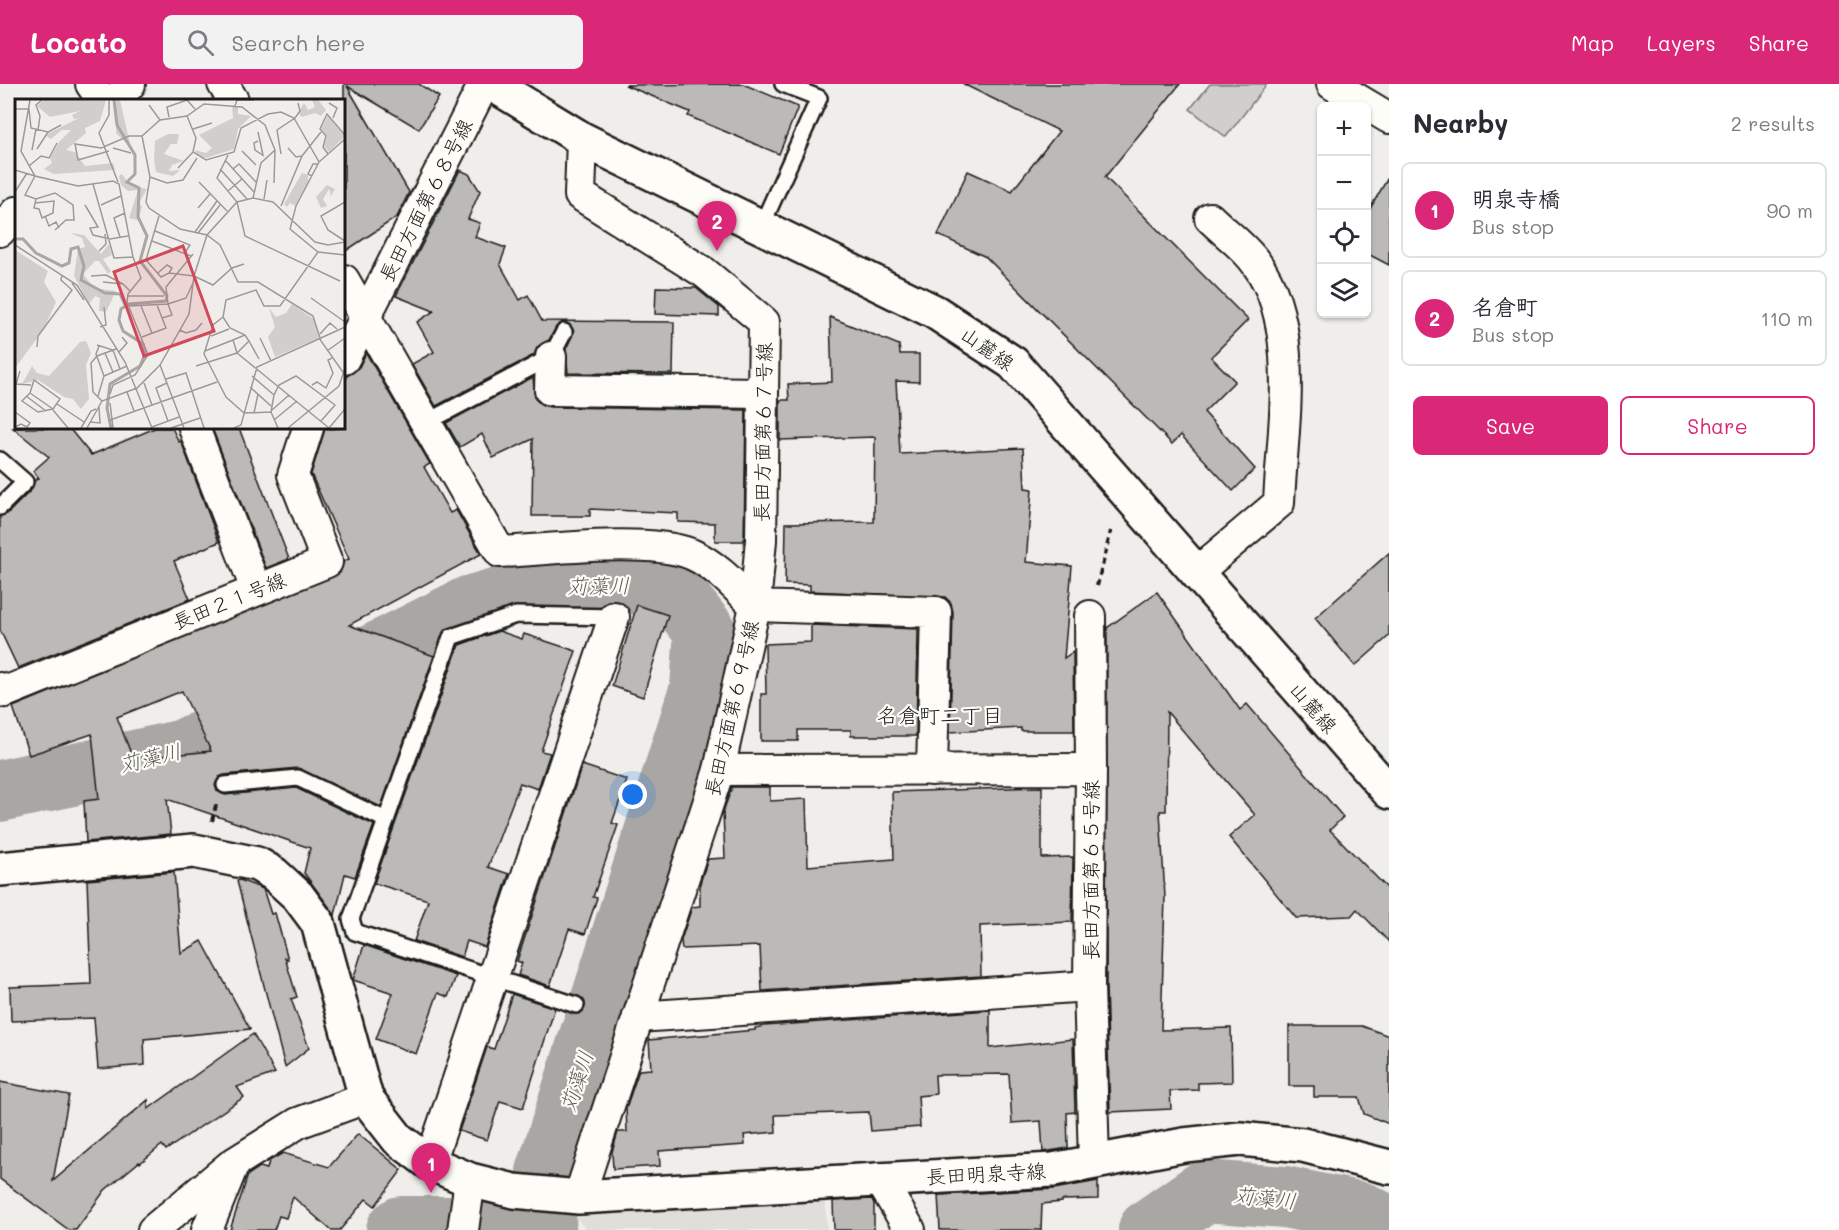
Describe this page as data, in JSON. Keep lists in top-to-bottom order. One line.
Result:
{"streets":{"street":["長田方面第６８号線","山麓線","長田方面第６７号線","長田２１号線","長田方面第６９号線","長田方面第６５号線","長田明泉寺線"]},"crossings":[["長田方面第６８号線","長田方面第６９号線"],["山麓線","長田方面第６７号線"],["長田方面第６７号線","長田方面第６９号線"],["長田方面第６９号線","長田方面第６５号線"],["長田方面第６９号線","長田明泉寺線"],["長田方面第６５号線","長田明泉寺線"]],"districts":["名倉町二丁目"],"water":["苅藻川"],"page":{"header":"Locato","search":"Search here","nav":["Map","Layers","Share"],"heading":["Nearby","2 results"],"map_buttons":["+","−"],"list":[{"mark":"1","name":"明泉寺橋","note":"Bus stop","value":"90 m"},{"mark":"2","name":"名倉町","note":"Bus stop","value":"110 m"}],"pins":["2","1"],"buttons":["Save","Share"]}}
